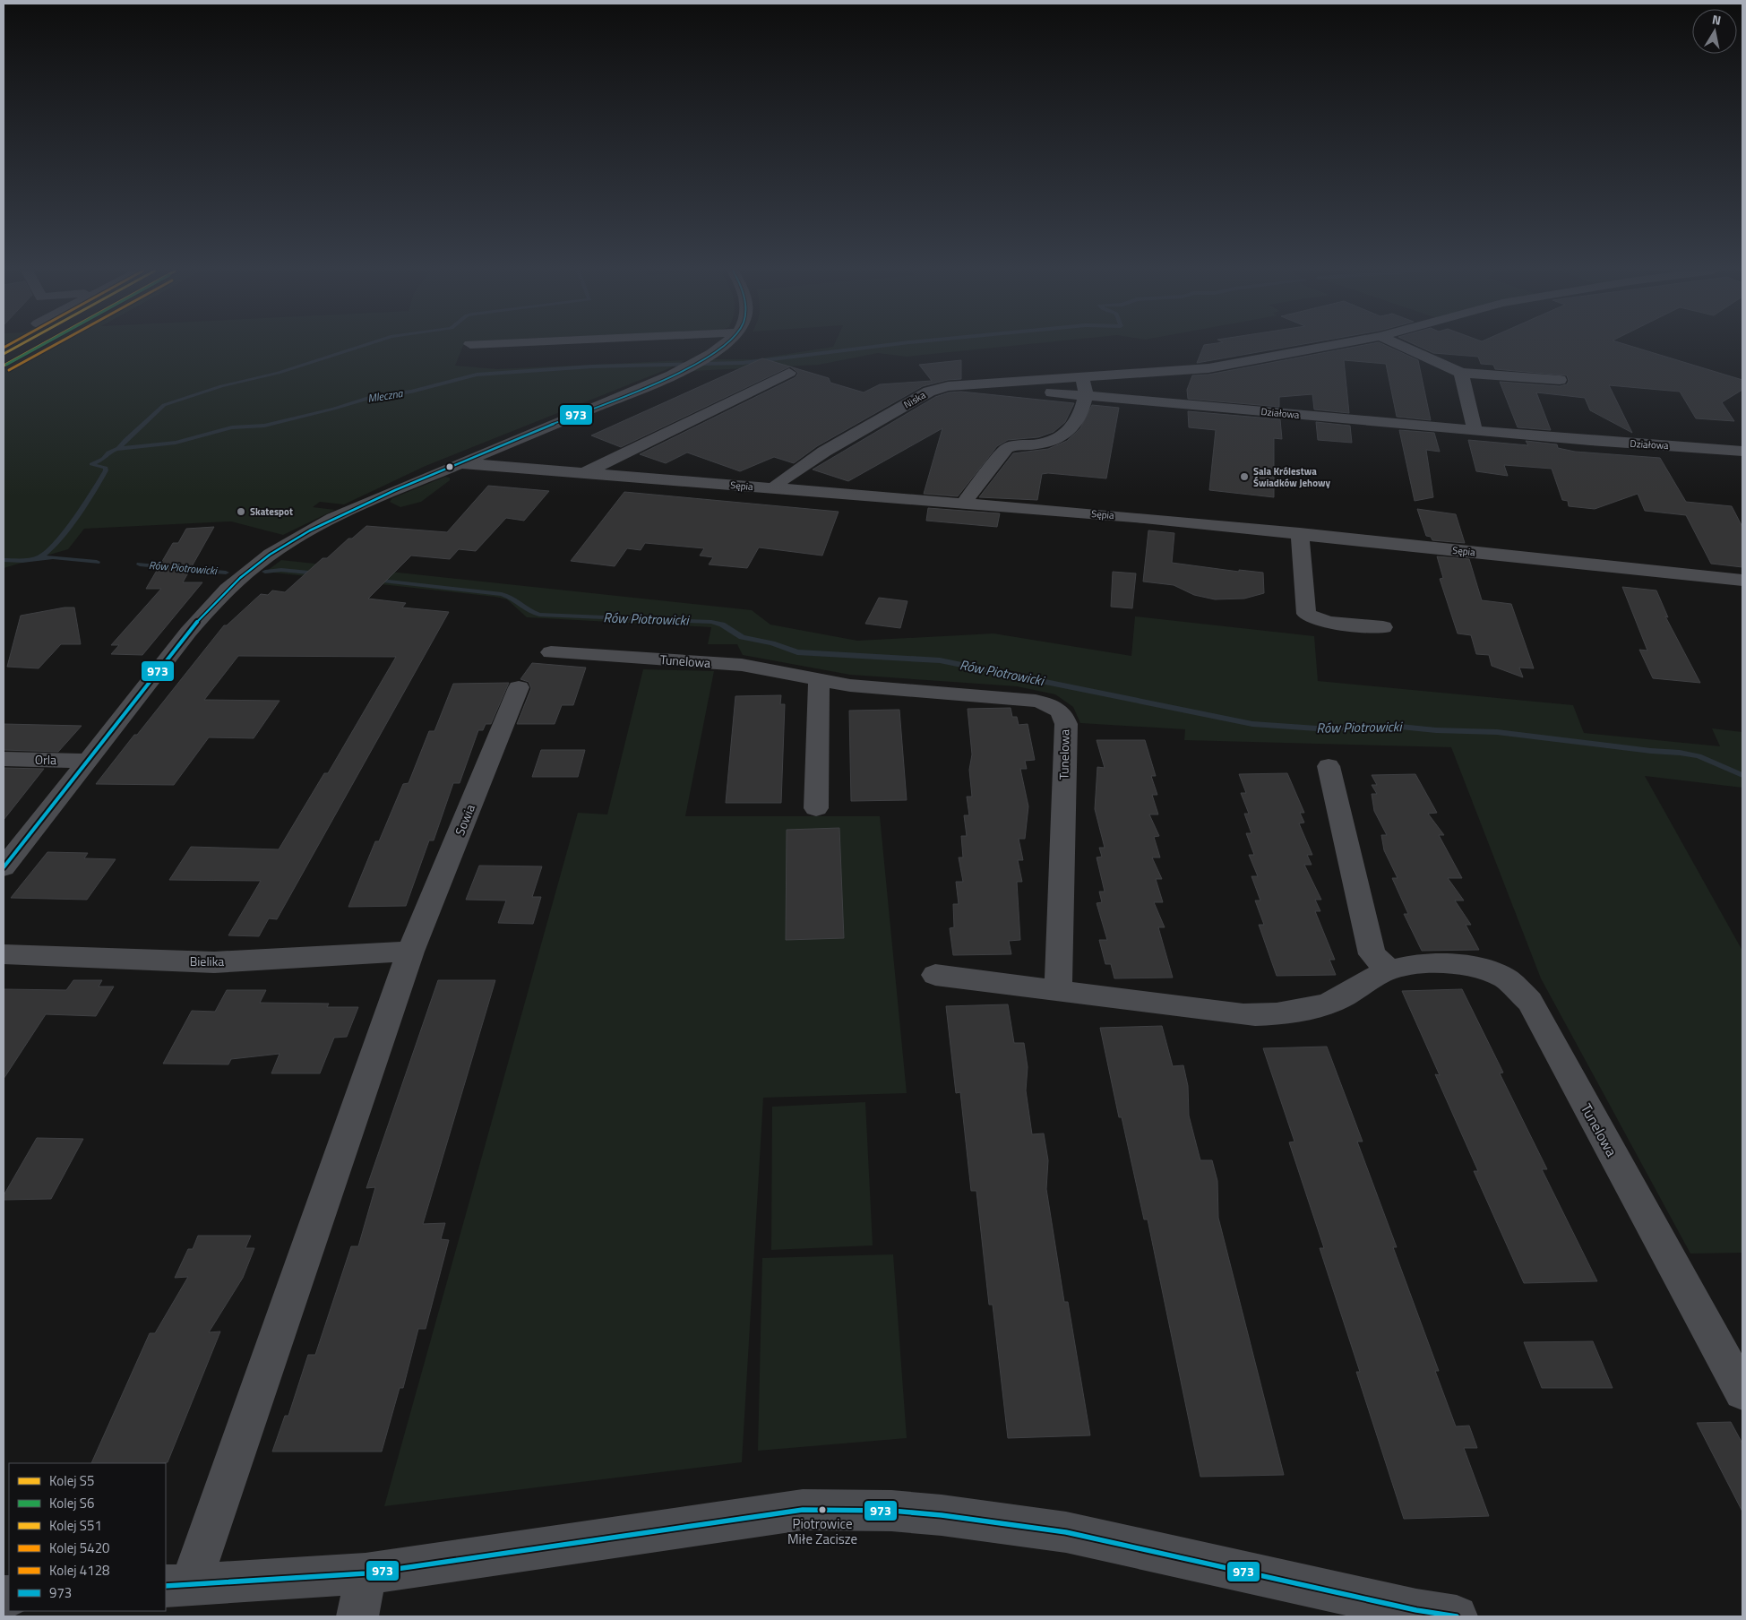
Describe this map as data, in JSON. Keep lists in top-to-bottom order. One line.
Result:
{"streets":{"street":["Niska","Działowa","Sępia","Tunelowa","Orla","Sowia","Bielika"]},"crossings":[["Niska","Działowa"],["Niska","Sępia"],["Sowia","Bielika"]],"water":["Mleczna","Rów Piotrowicki"],"places":["Sala Królestwa Świadków Jehowy","Skatespot","Piotrowice Miłe Zacisze"],"lines":["rail line S5","rail line S6","rail line S51","rail line 5420","rail line 4128","transit line 973"],"legend":["Kolej S5","Kolej S6","Kolej S51","Kolej 5420","Kolej 4128","973"],"north":"top"}
